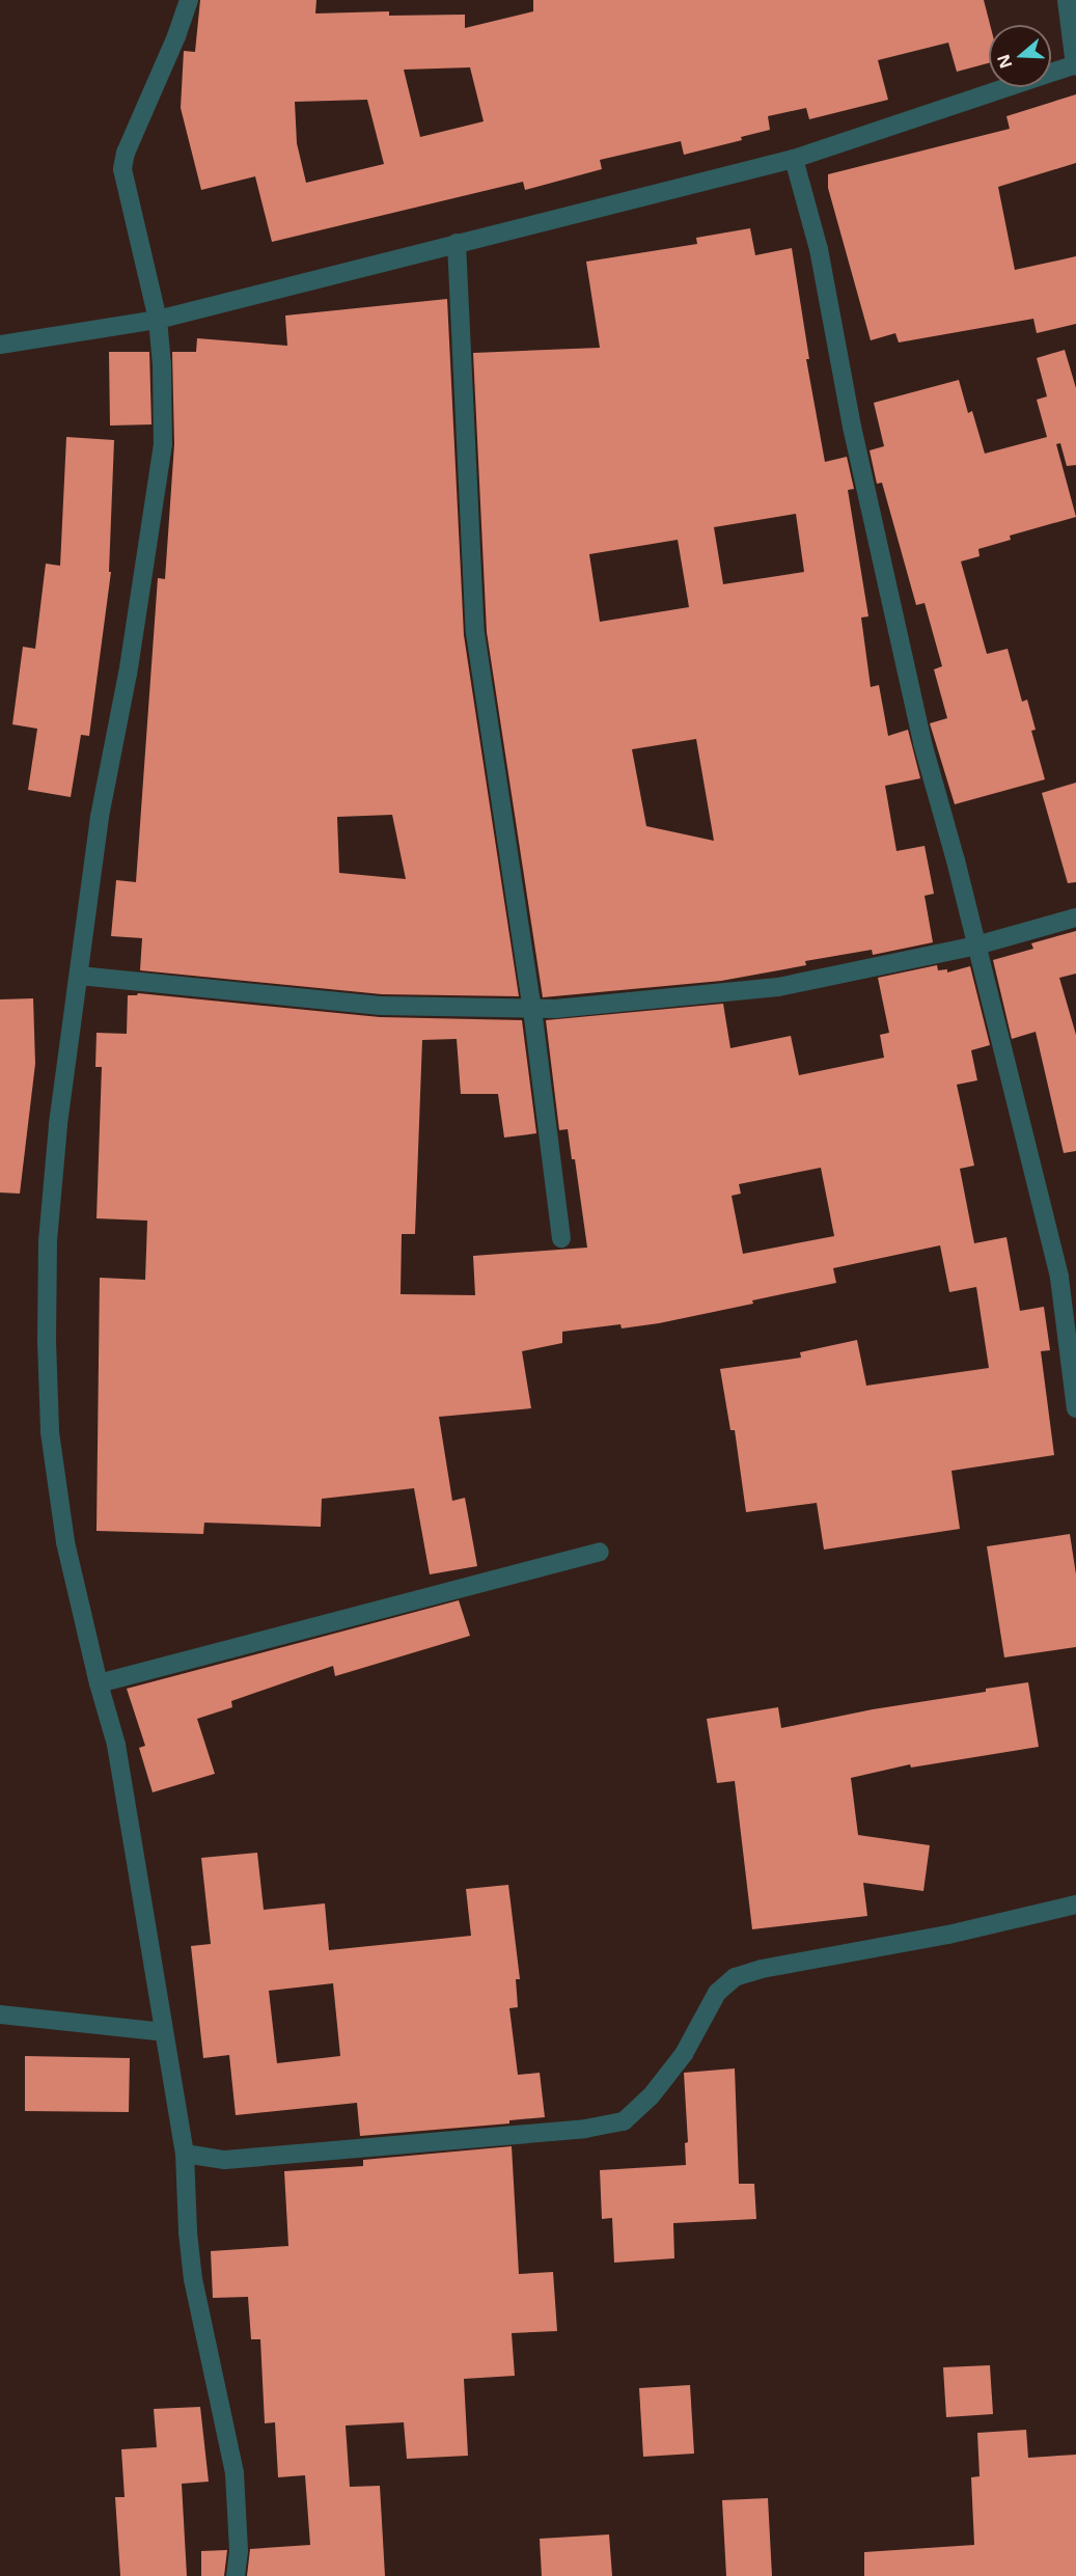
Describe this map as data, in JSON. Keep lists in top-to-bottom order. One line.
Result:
{"north":"left"}
